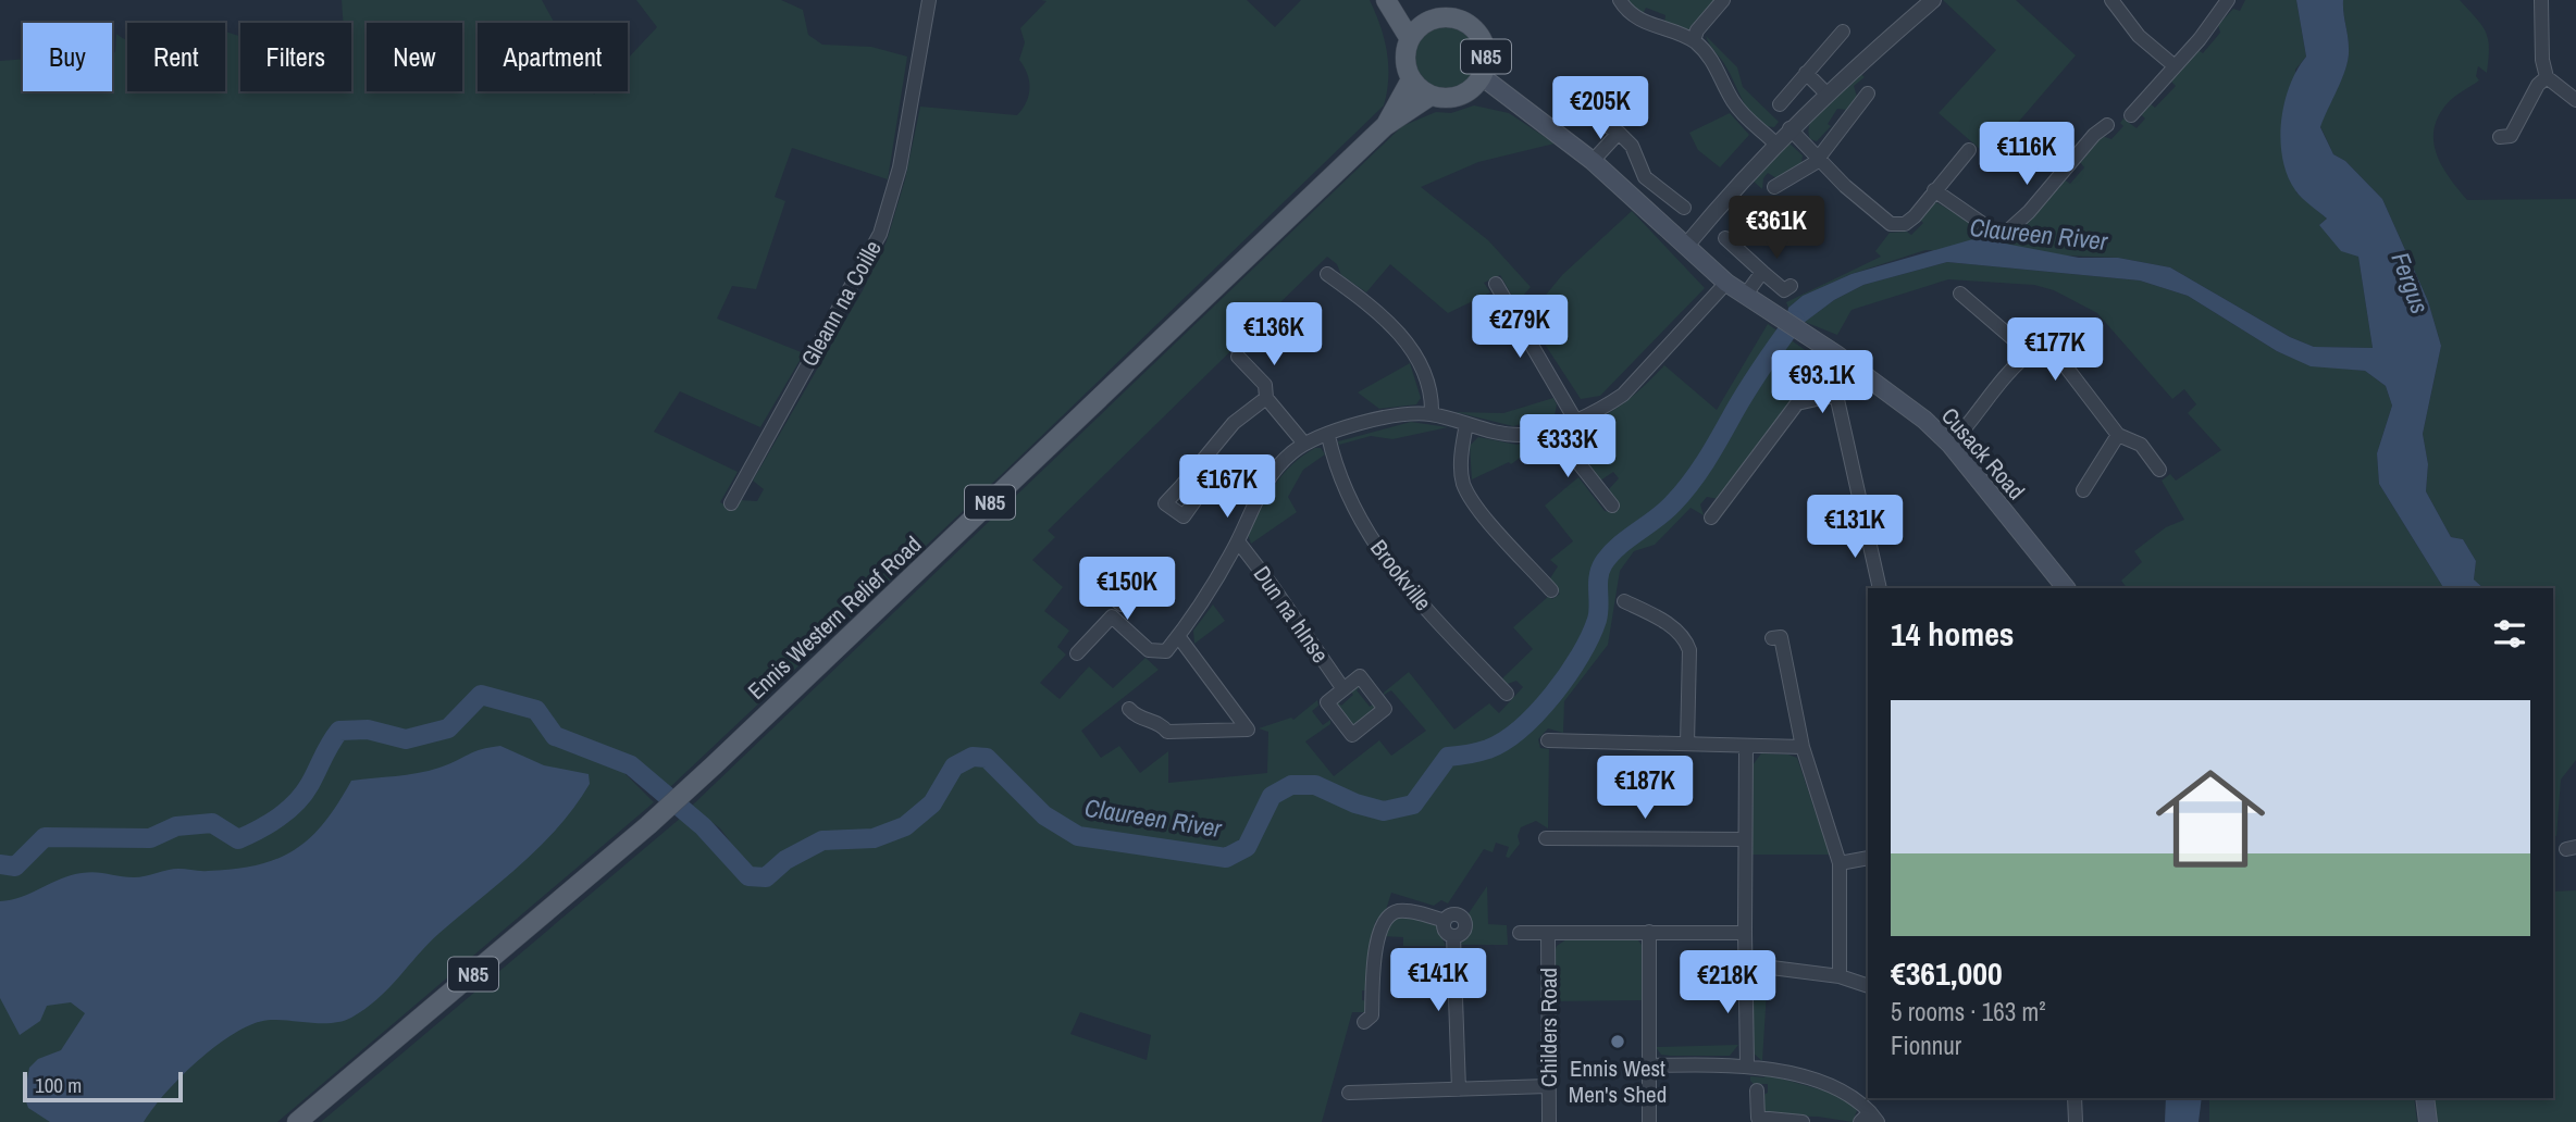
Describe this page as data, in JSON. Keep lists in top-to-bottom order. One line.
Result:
{"streets":{"main road":["N85","Cusack Road","Ennis Western Relief Road"],"street":["Gleann na Coille","Brookville","Dun na hInse","Childers Road"]},"crossings":[["N85","Cusack Road"],["N85","Ennis Western Relief Road"],["Cusack Road","Ennis Western Relief Road"],["Brookville","Dun na hInse"]],"water":["Claureen River","Fergus"],"places":["Ennis West Men's Shed"],"scale_bar":"100 m","page":{"chip":["Buy","Rent","Filters","New","Apartment"],"price":["€205K","€116K","€361K","€279K","€136K","€177K","€93.1K","€333K","€167K","€131K","€150K","€187K","€141K","€218K"],"heading":"14 homes","list":[{"name":"€361,000","note":"5 rooms · 163 m² · Fionnur"}],"scale":"100 m"}}
